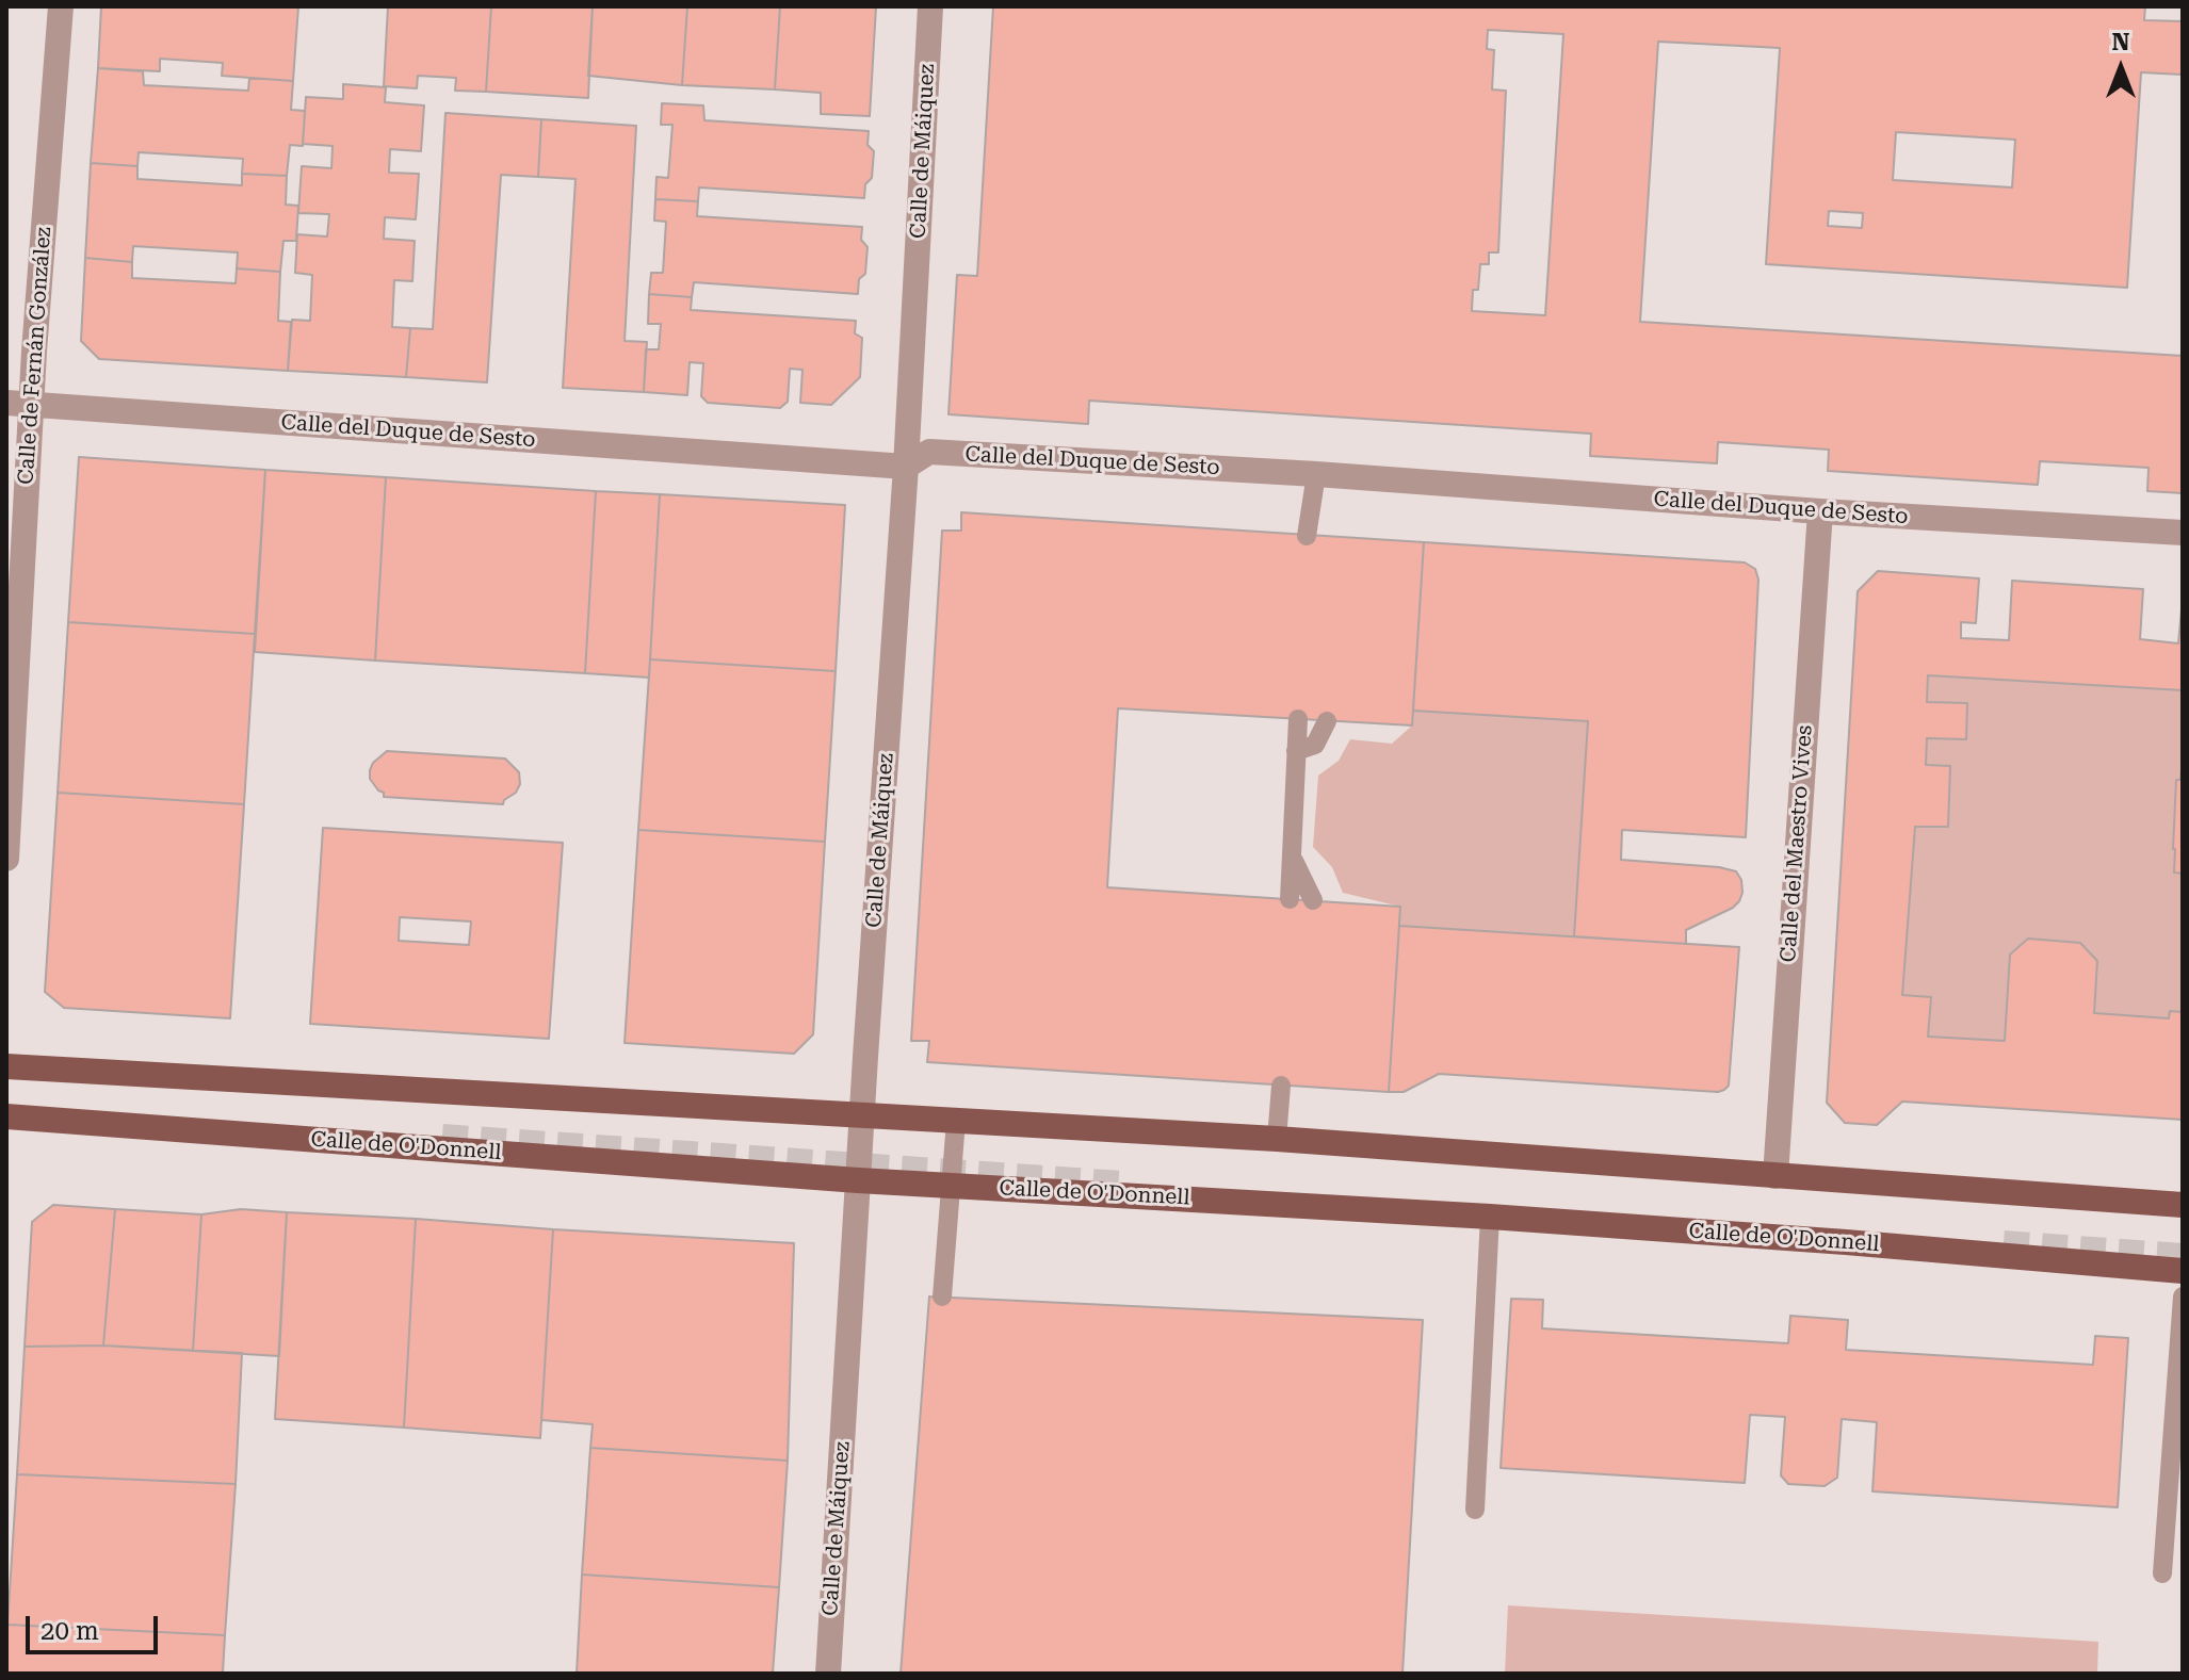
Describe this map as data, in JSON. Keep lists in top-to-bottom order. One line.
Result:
{"streets":{"main road":["Calle de O'Donnell"],"street":["Calle de Máiquez","Calle de Fernán González","Calle del Duque de Sesto","Calle del Maestro Vives"]},"crossings":[["Calle de Máiquez","Calle del Duque de Sesto"],["Calle de Máiquez","Calle de O'Donnell"],["Calle de Fernán González","Calle del Duque de Sesto"],["Calle del Duque de Sesto","Calle del Maestro Vives"]],"scale_bar":"20 m","north":"top"}
